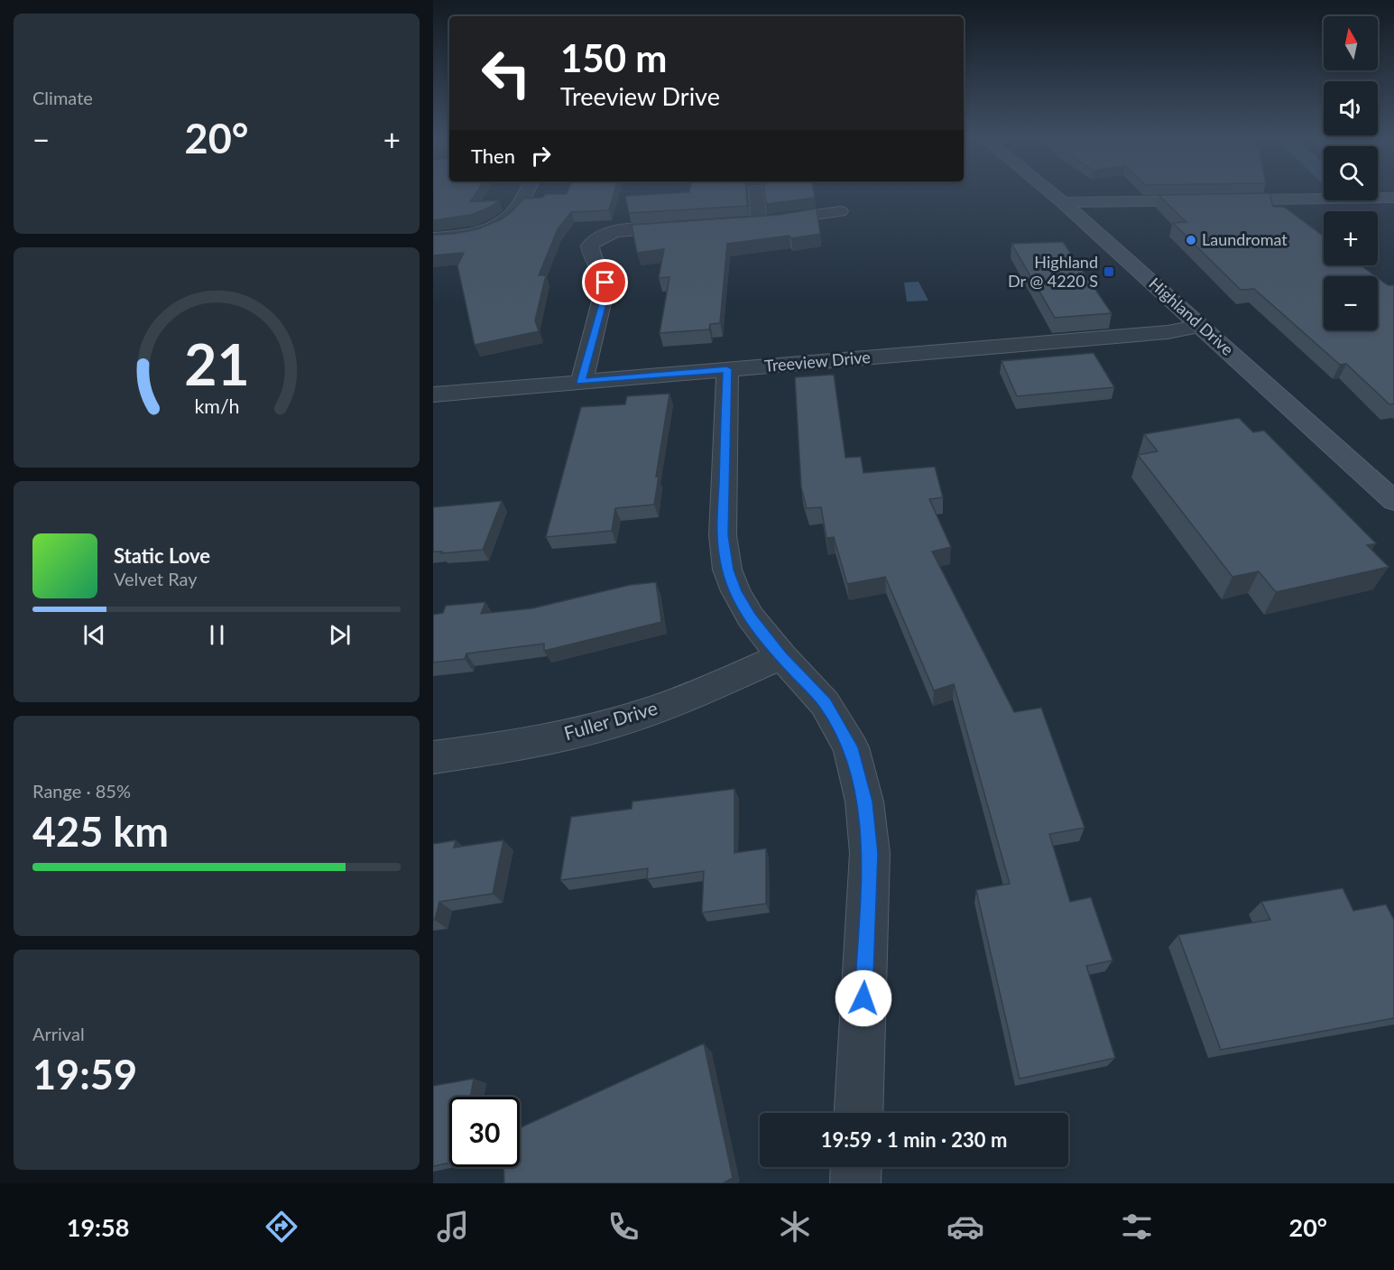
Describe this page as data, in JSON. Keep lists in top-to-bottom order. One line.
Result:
{"streets":{"main road":["Highland Drive"],"street":["Treeview Drive","Fuller Drive"]},"crossings":[["Highland Drive","Treeview Drive"]],"places":{"other":["Laundromat"],"transit":["Highland Dr @ 4220 S"]},"north":"top","page":{"tile":["Climate",["Range · 85%","425 km"],["Arrival","19:59"]],"map_buttons":["+","−"],"turn":["150 m","Treeview Drive"],"heat":["−","20°","+"],"then":"Then","song":["Static Love","Velvet Ray"],"limit":"30","trip":"19:59 · 1 min · 230 m","tabs":["19:58","20°"],"gauge":["21","km/h"]}}
